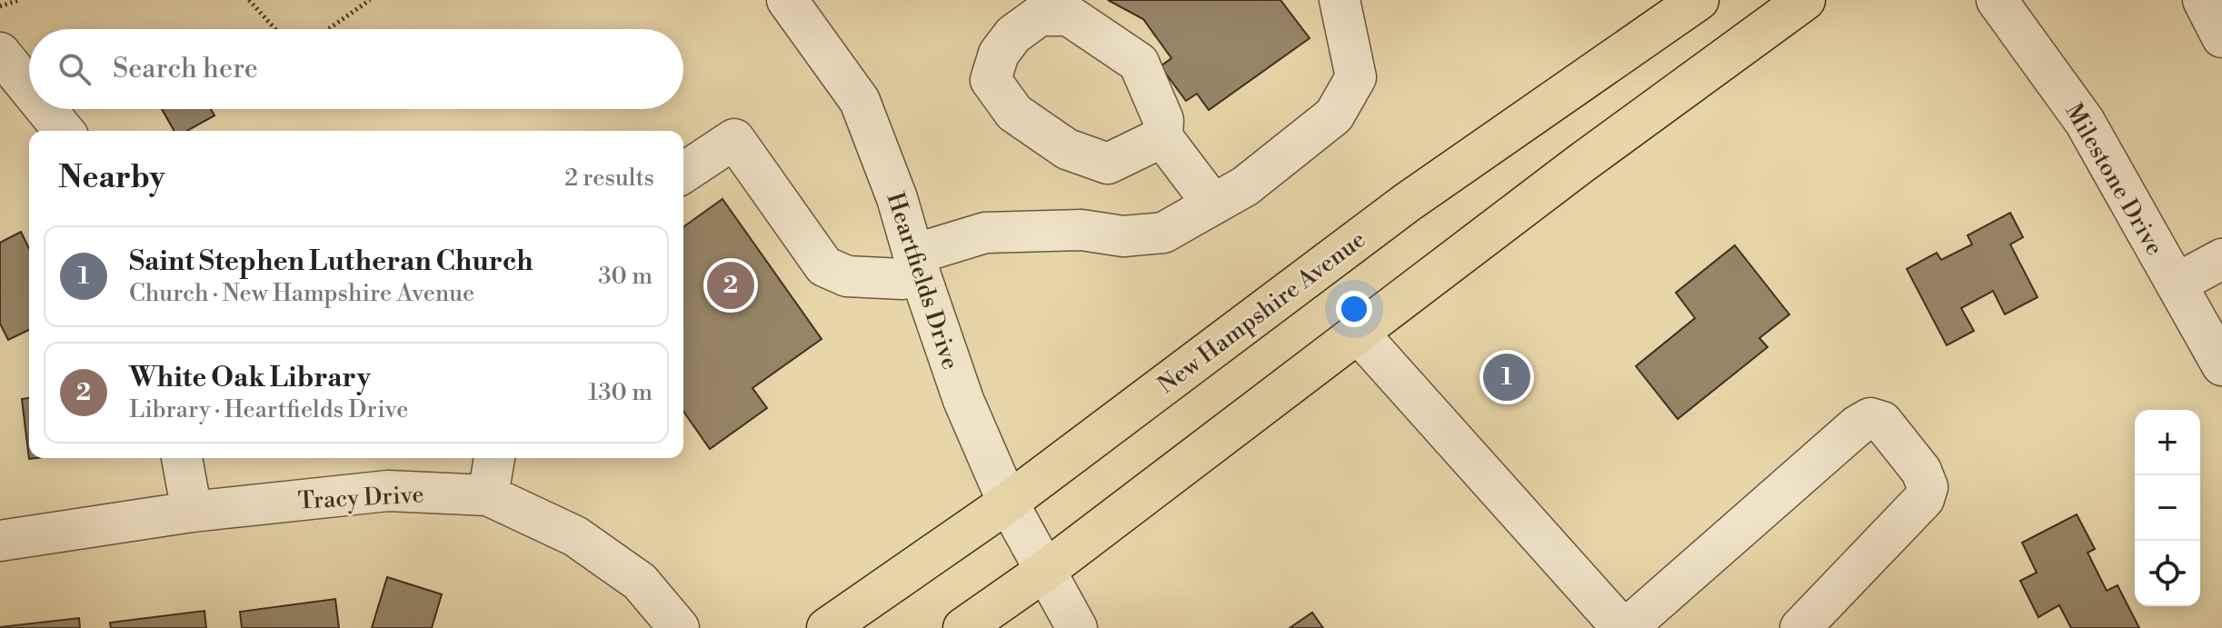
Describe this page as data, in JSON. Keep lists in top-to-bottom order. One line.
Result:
{"streets":{"main road":["New Hampshire Avenue"],"street":["Milestone Drive","Heartfields Drive","Tracy Drive"]},"crossings":[["Heartfields Drive","New Hampshire Avenue"]],"page":{"search":"Search here","heading":["Nearby","2 results"],"list":[{"mark":"1","name":"Saint Stephen Lutheran Church","note":"Church · New Hampshire Avenue","value":"30 m"},{"mark":"2","name":"White Oak Library","note":"Library · Heartfields Drive","value":"130 m"}],"pins":["2","1"],"map_buttons":["+","−"]}}
